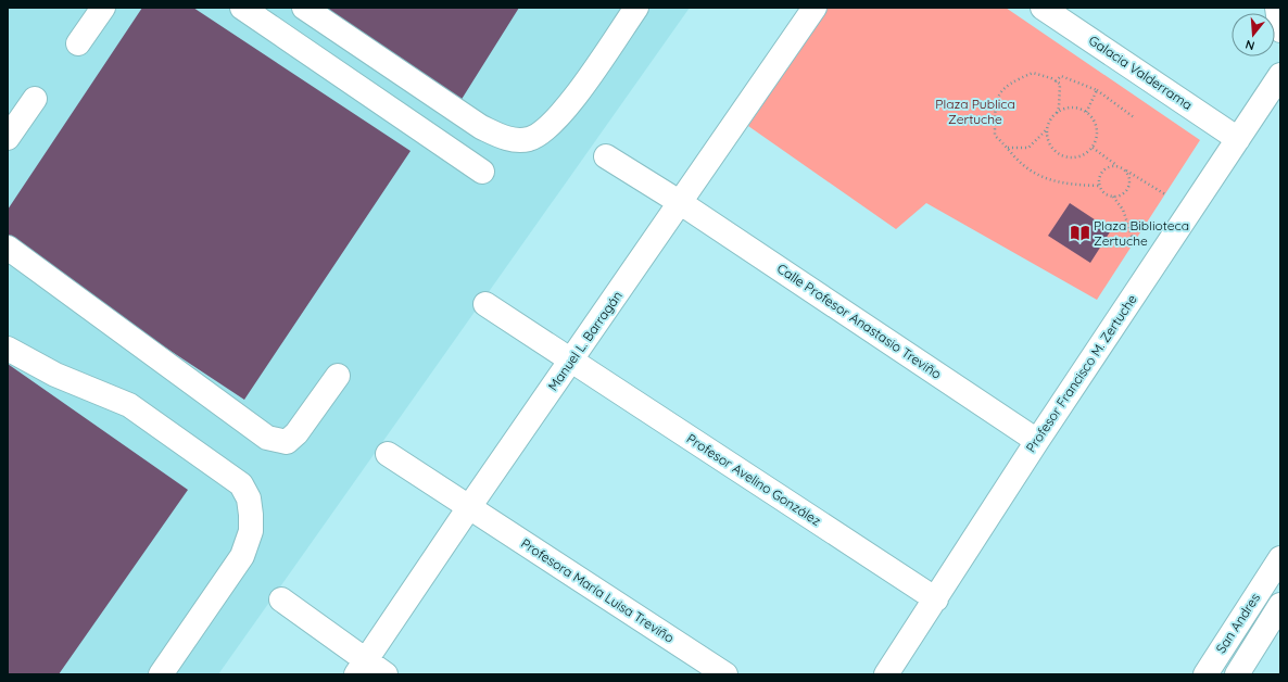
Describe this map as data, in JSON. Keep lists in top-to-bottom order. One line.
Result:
{"streets":{"street":["Galacia Valderrama","Calle Profesor Anastasio Treviño","Manuel L. Barragán","Profesor Francisco M. Zertuche","Profesor Avelino González","Profesora María Luisa Treviño","San Andres"]},"crossings":[["Galacia Valderrama","Profesor Francisco M. Zertuche"],["Calle Profesor Anastasio Treviño","Manuel L. Barragán"],["Calle Profesor Anastasio Treviño","Profesor Francisco M. Zertuche"],["Manuel L. Barragán","Profesor Avelino González"],["Manuel L. Barragán","Profesora María Luisa Treviño"],["Profesor Francisco M. Zertuche","Profesor Avelino González"]],"parks":["Plaza Publica Zertuche"],"places":{"library":["Plaza Biblioteca Zertuche"]},"north":"bottom"}
